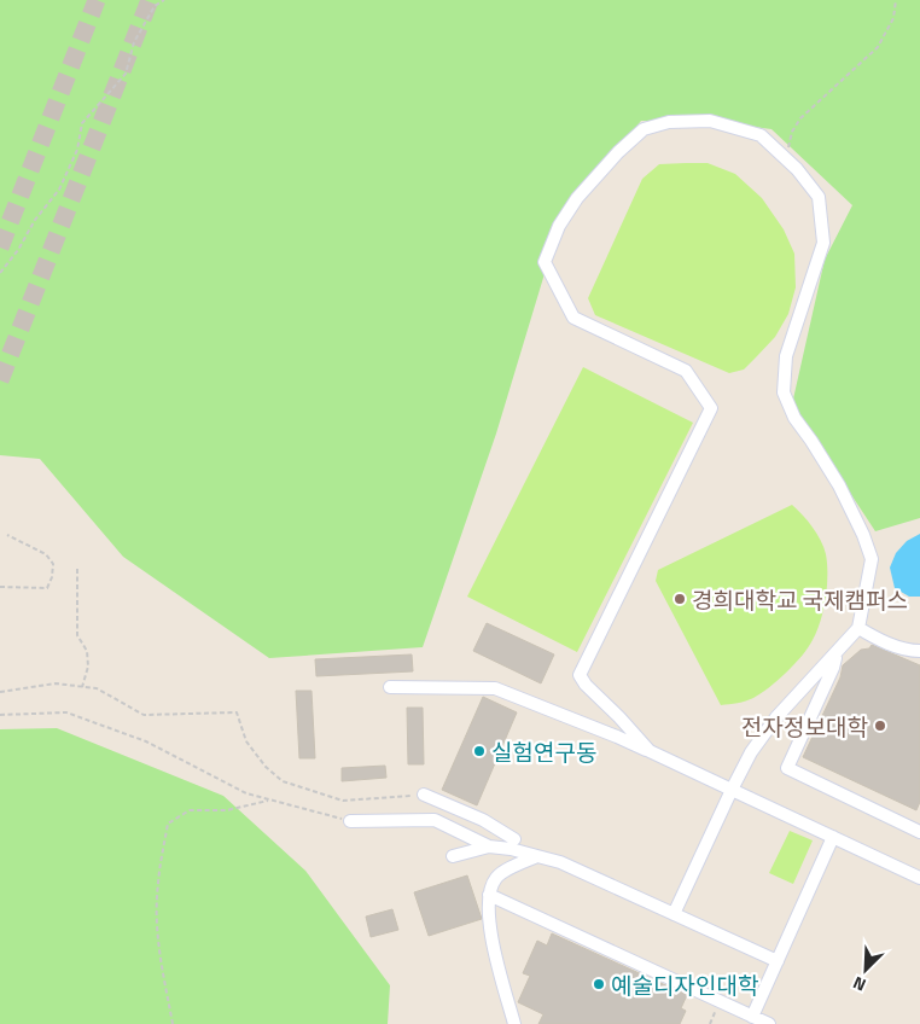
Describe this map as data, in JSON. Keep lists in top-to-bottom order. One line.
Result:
{"places":["경희대학교 국제캠퍼스","전자정보대학","실험연구동","예술디자인대학"],"north":"bottom left"}
